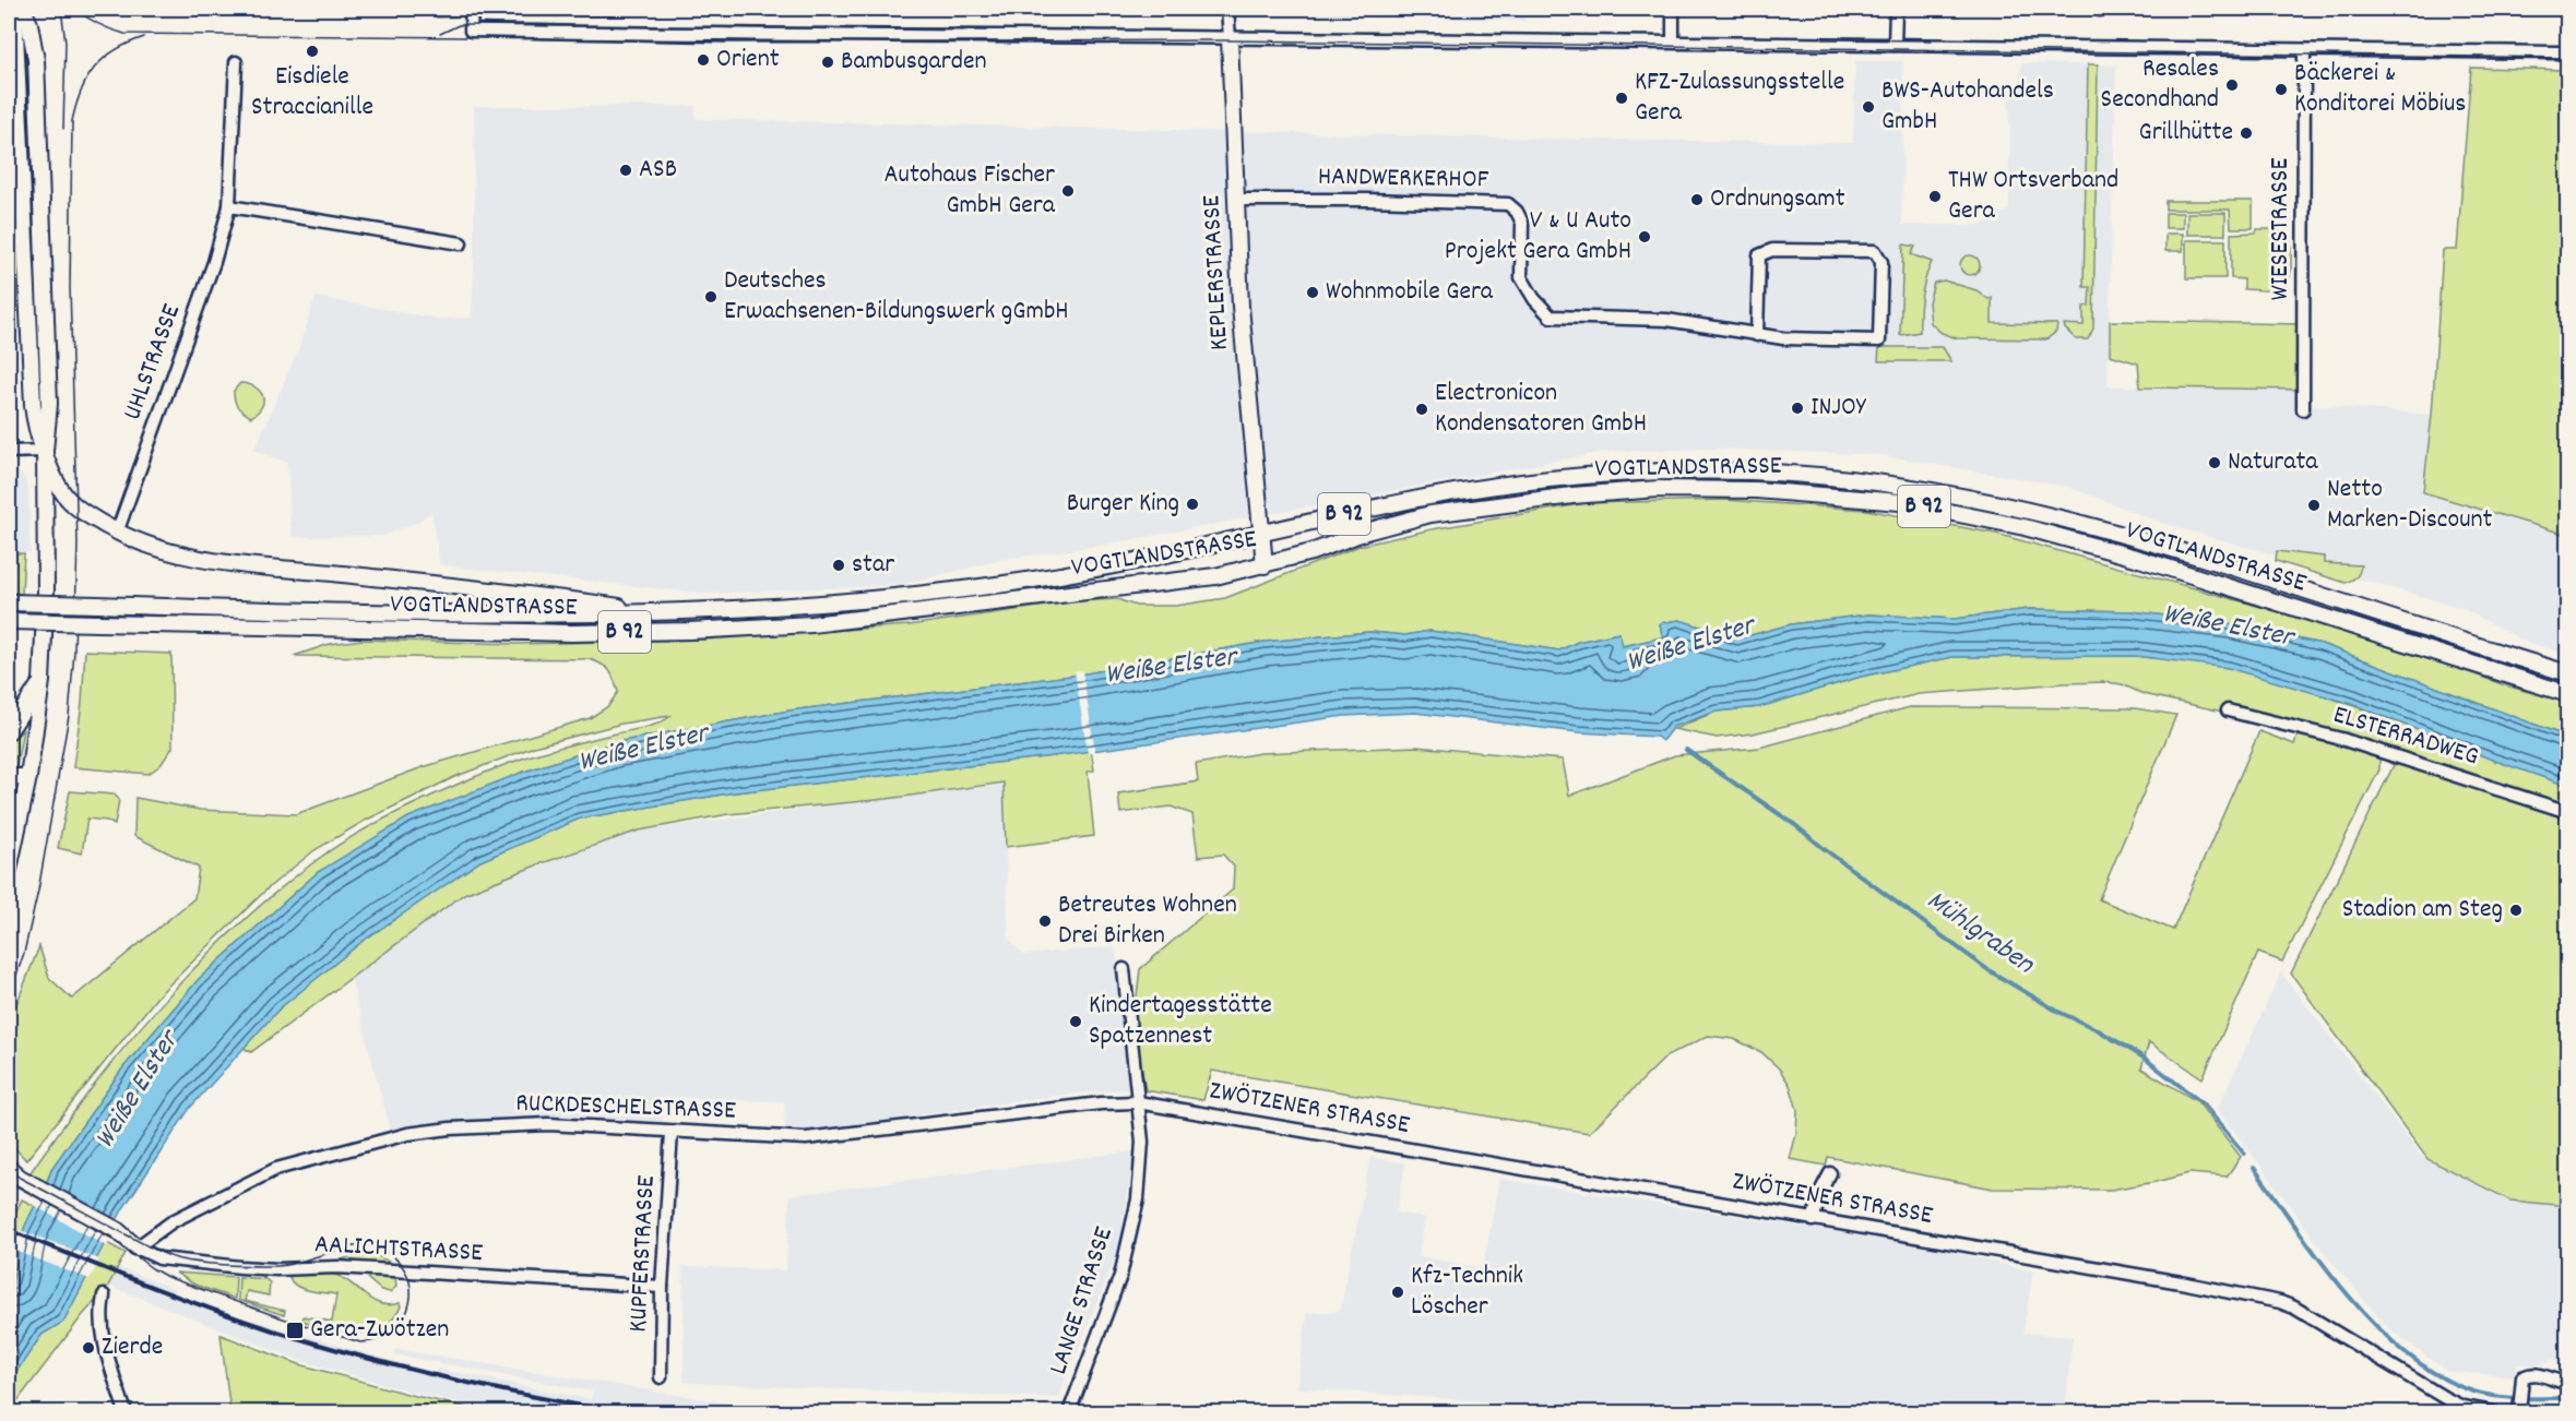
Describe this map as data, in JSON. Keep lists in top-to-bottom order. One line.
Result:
{"streets":{"main road":["KEPLERSTRASSE","VOGTLANDSTRASSE","B 92"],"street":["HANDWERKERHOF","WIESESTRASSE","UHLSTRASSE","ELSTERRADWEG","RUCKDESCHELSTRASSE","ZWÖTZENER STRASSE","AALICHTSTRASSE","KUPFERSTRASSE","LANGE STRASSE"]},"crossings":[["HANDWERKERHOF","KEPLERSTRASSE"],["KEPLERSTRASSE","VOGTLANDSTRASSE"],["RUCKDESCHELSTRASSE","ZWÖTZENER STRASSE"],["RUCKDESCHELSTRASSE","AALICHTSTRASSE"],["RUCKDESCHELSTRASSE","KUPFERSTRASSE"],["RUCKDESCHELSTRASSE","LANGE STRASSE"],["ZWÖTZENER STRASSE","LANGE STRASSE"],["AALICHTSTRASSE","KUPFERSTRASSE"]],"water":["Weiße Elster","Mühlgraben"],"places":{"other":["Eisdiele Straccianille","Orient","Bambusgarden","Resales Secondhand","Bäckerei & Konditorei Möbius","KFZ-Zulassungsstelle Gera","BWS-Autohandels GmbH","Grillhütte","ASB","Autohaus Fischer GmbH Gera","THW Ortsverband Gera","Ordnungsamt","V & U Auto Projekt Gera GmbH","Wohnmobile Gera","Deutsches Erwachsenen-Bildungswerk gGmbH","INJOY","Electronicon Kondensatoren GmbH","Naturata","Burger King","Netto Marken-Discount","star","Stadion am Steg","Betreutes Wohnen Drei Birken","Kindertagesstätte Spatzennest","Kfz-Technik Löscher","Zierde"],"transit":["Gera-Zwötzen"]}}
